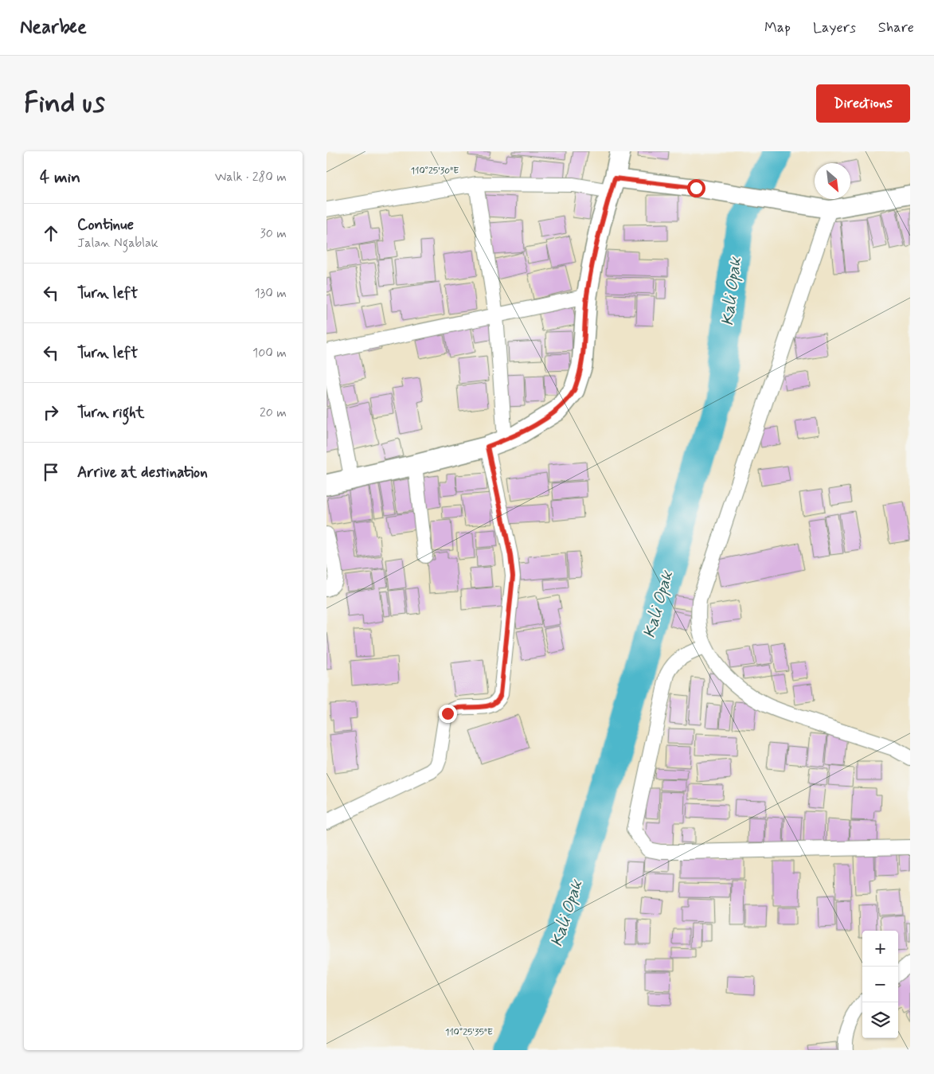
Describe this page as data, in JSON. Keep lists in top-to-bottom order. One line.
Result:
{"water":["Kali Opak"],"north":"bottom right","page":{"header":"Nearbee","nav":["Map","Layers","Share"],"buttons":"Directions","title":"Find us","heading":["4 min","Walk · 280 m"],"list":[["Continue","Jalan Ngablak","30 m"],["Turn left","130 m"],["Turn left","100 m"],["Turn right","20 m"],"Arrive at destination"],"map_buttons":["+","−"]},"coordinates":["110°25'30\"E","110°25'35\"E"]}
